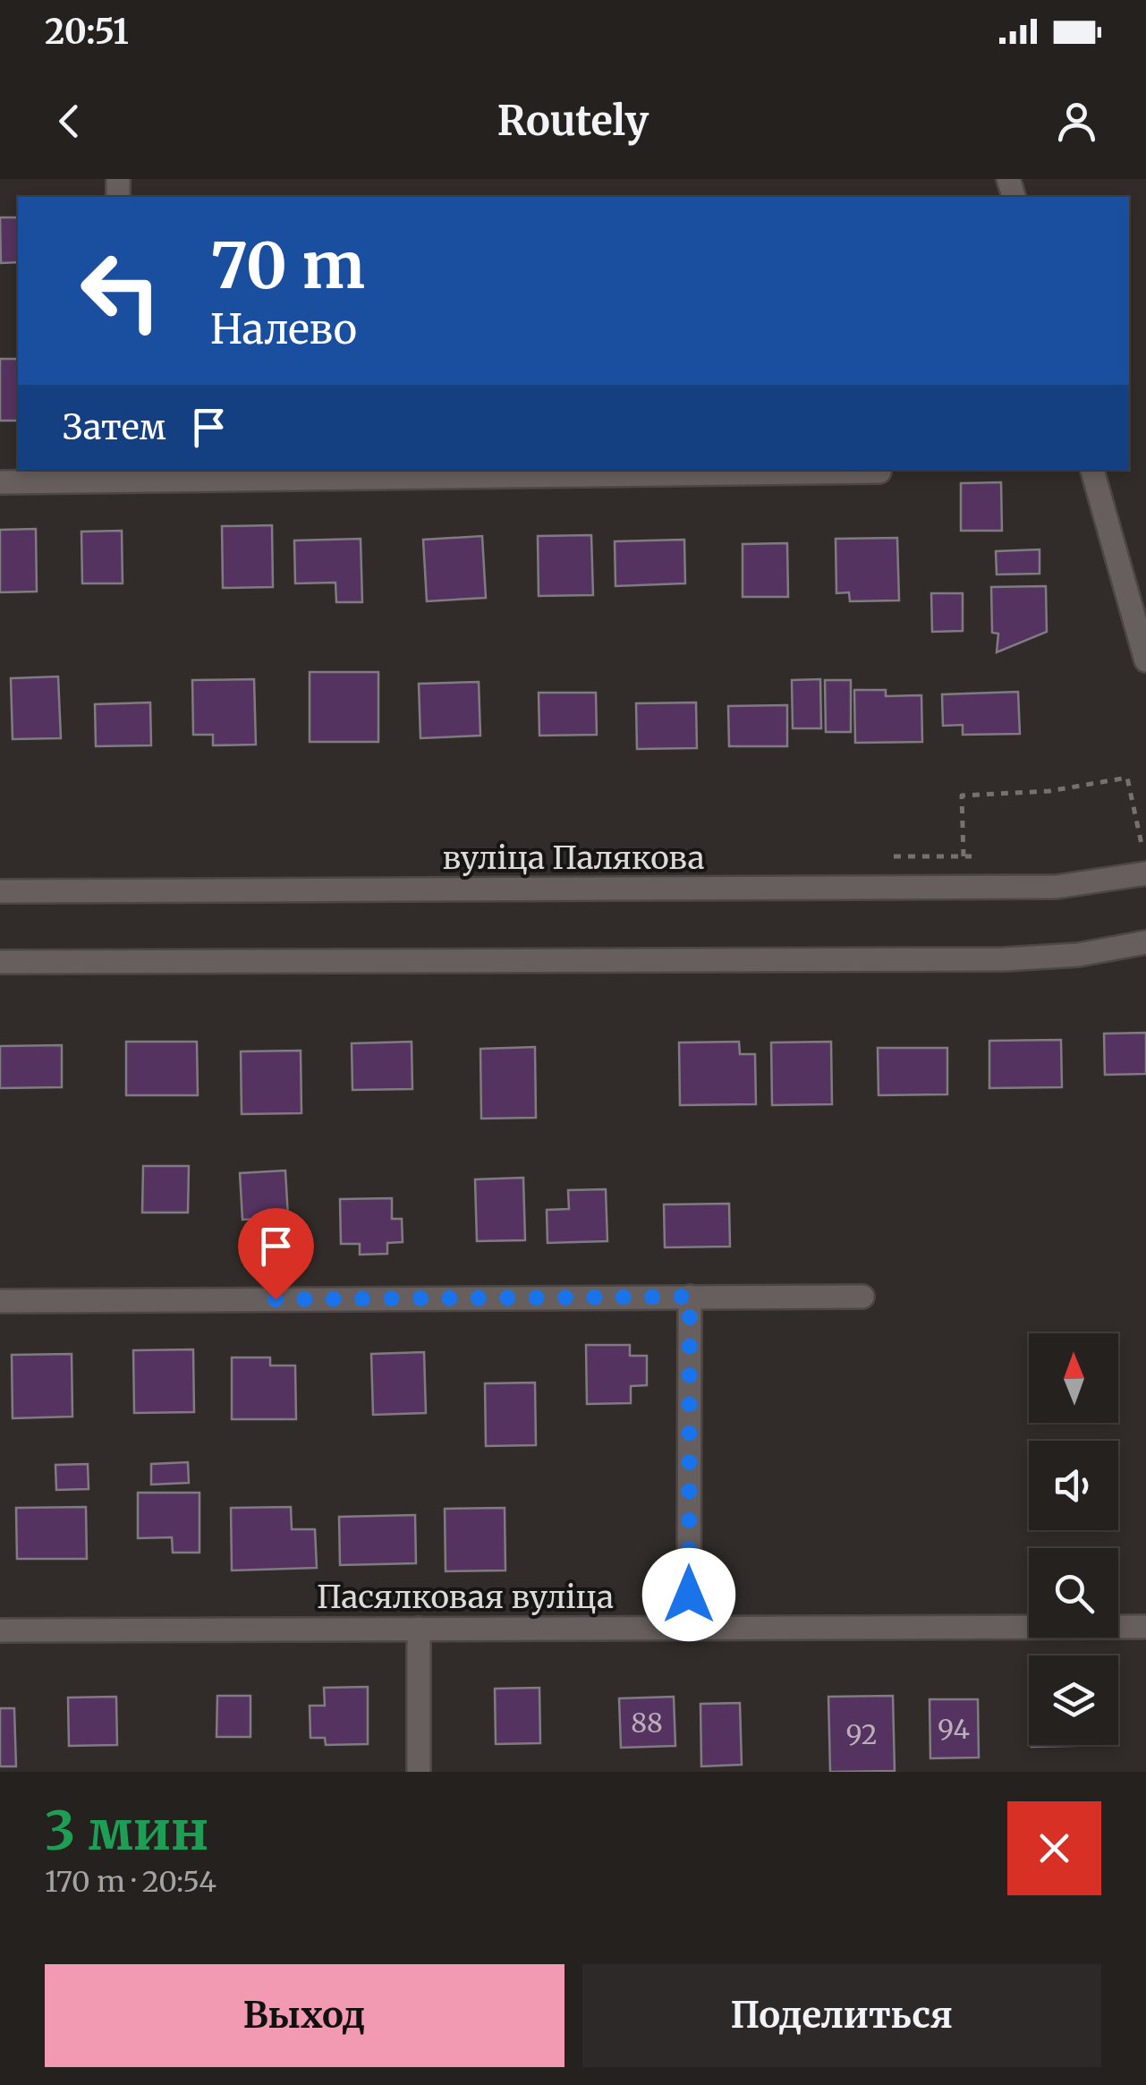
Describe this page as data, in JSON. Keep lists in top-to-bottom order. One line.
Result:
{"streets":{"street":["вуліца Палякова","Пасялковая вуліца"]},"house_numbers":["88","94","92"],"north":"top","page":{"status":"20:51","header":"Routely","turn":["70 m","Налево"],"then":"Затем","heading":["3 мин","170 m · 20:54"],"buttons":["Выход","Поделиться"]}}
